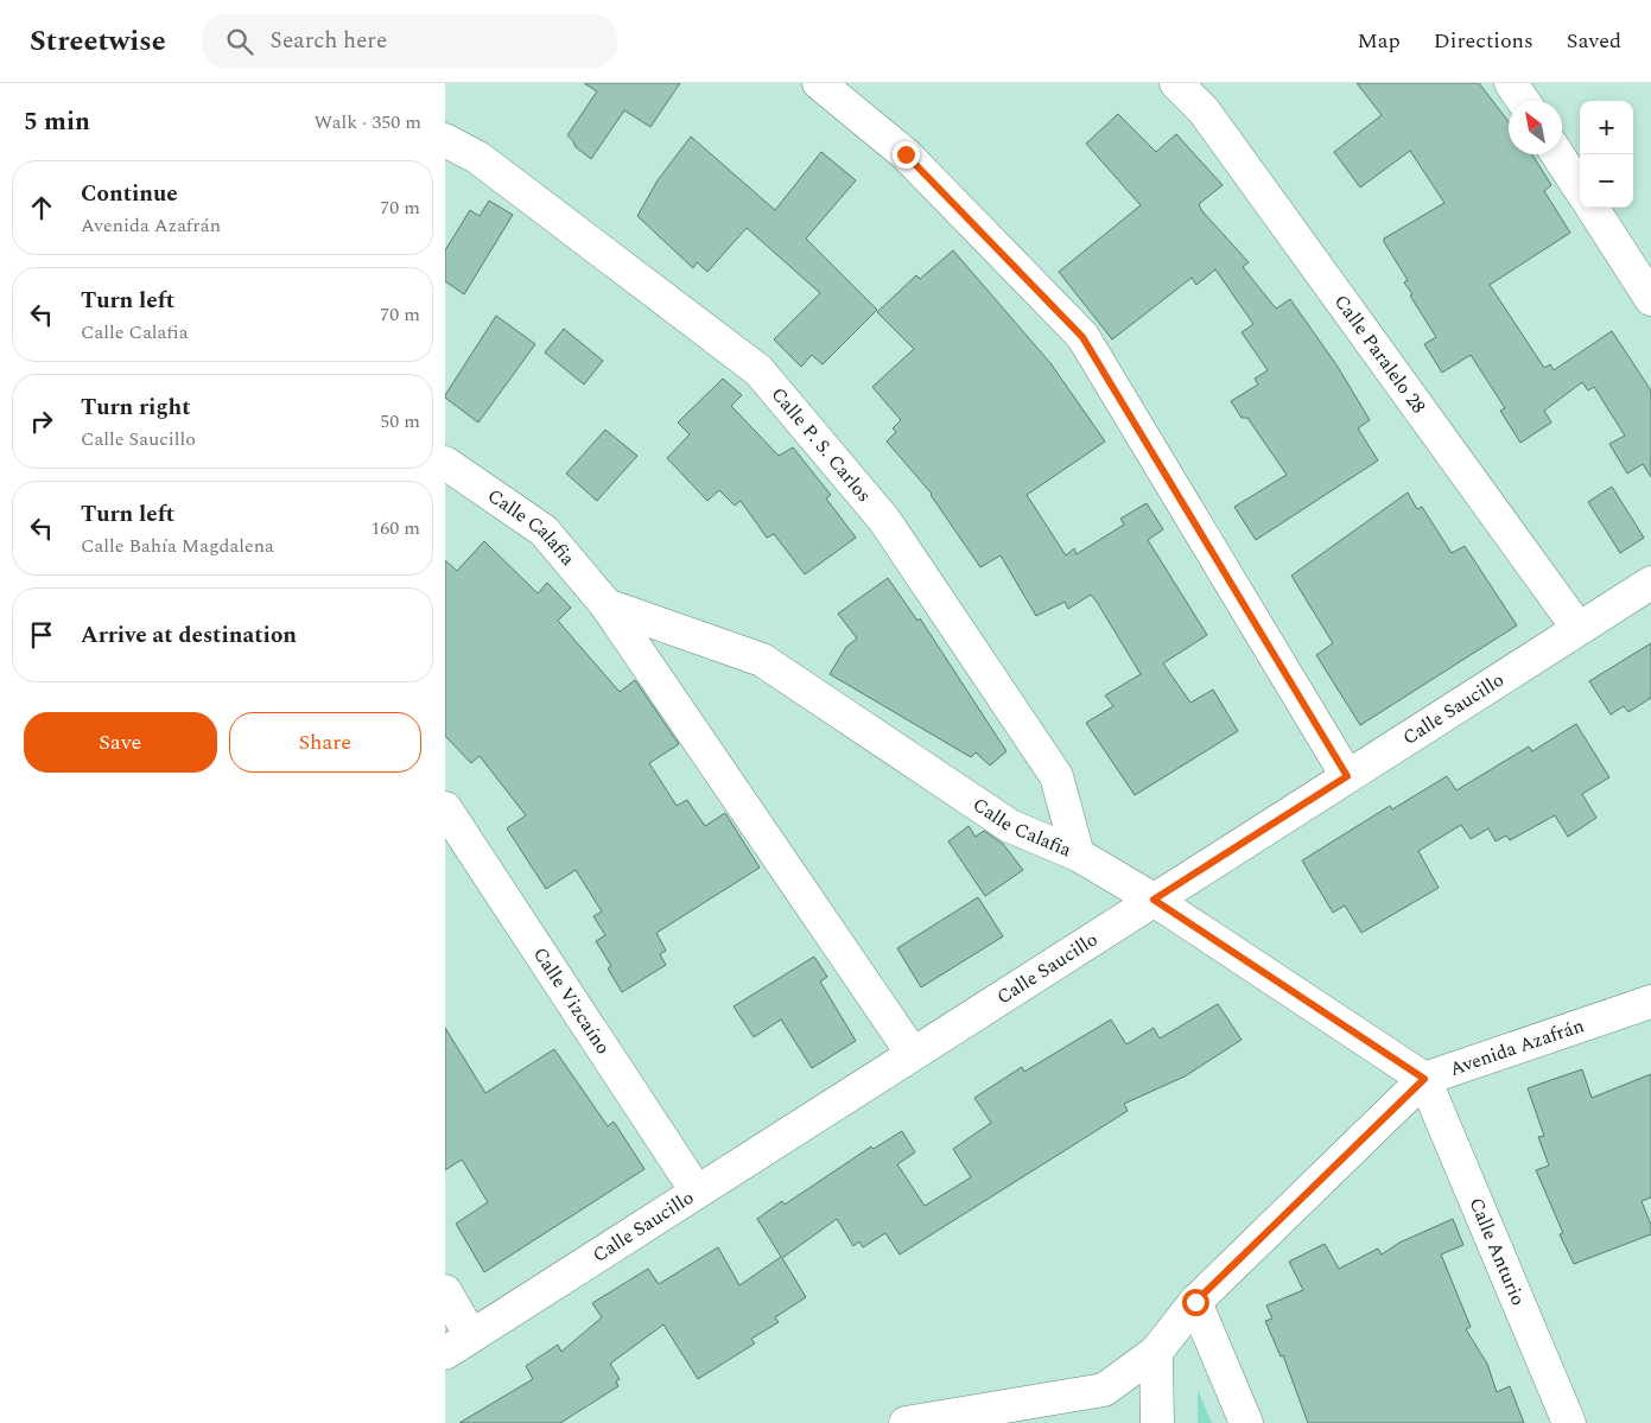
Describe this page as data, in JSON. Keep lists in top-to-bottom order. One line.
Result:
{"streets":{"street":["Calle Paralelo 28","Calle P. S. Carlos","Calle Calafia","Calle Saucillo","Calle Vizcaíno","Avenida Azafrán","Calle Anturio"]},"crossings":[["Calle Paralelo 28","Calle Saucillo"],["Calle P. S. Carlos","Calle Calafia"],["Calle Calafia","Calle Saucillo"],["Calle Calafia","Avenida Azafrán"],["Calle Calafia","Calle Anturio"],["Calle Saucillo","Calle Vizcaíno"],["Avenida Azafrán","Calle Anturio"]],"north":"top left","page":{"header":"Streetwise","search":"Search here","nav":["Map","Directions","Saved"],"heading":["5 min","Walk · 350 m"],"map_buttons":["+","−"],"list":[["Continue","Avenida Azafrán","70 m"],["Turn left","Calle Calafia","70 m"],["Turn right","Calle Saucillo","50 m"],["Turn left","Calle Bahía Magdalena","160 m"],"Arrive at destination"],"buttons":["Save","Share"]}}
